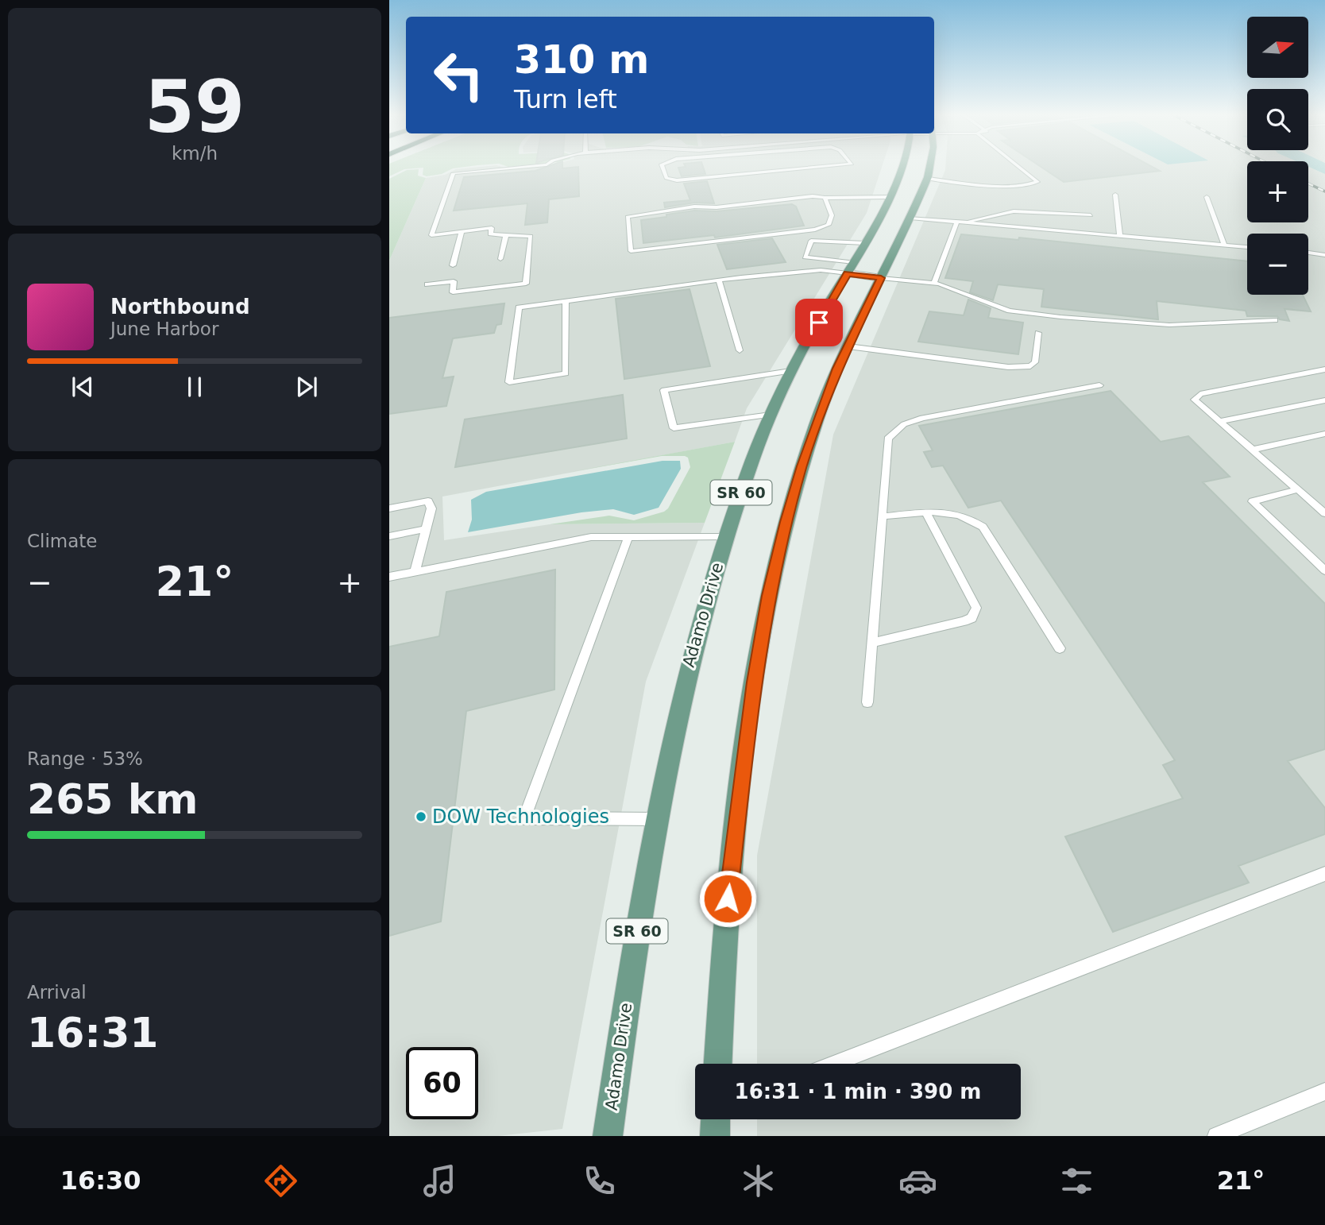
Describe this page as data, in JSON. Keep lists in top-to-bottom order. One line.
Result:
{"streets":{"main road":["SR 60","Adamo Drive"]},"places":["DOW Technologies"],"north":"right","page":{"tile":[["59","km/h"],"Climate",["Range · 53%","265 km"],["Arrival","16:31"]],"map_buttons":["+","−"],"turn":["310 m","Turn left"],"song":["Northbound","June Harbor"],"heat":["−","21°","+"],"limit":"60","trip":"16:31 · 1 min · 390 m","tabs":["16:30","21°"]}}
